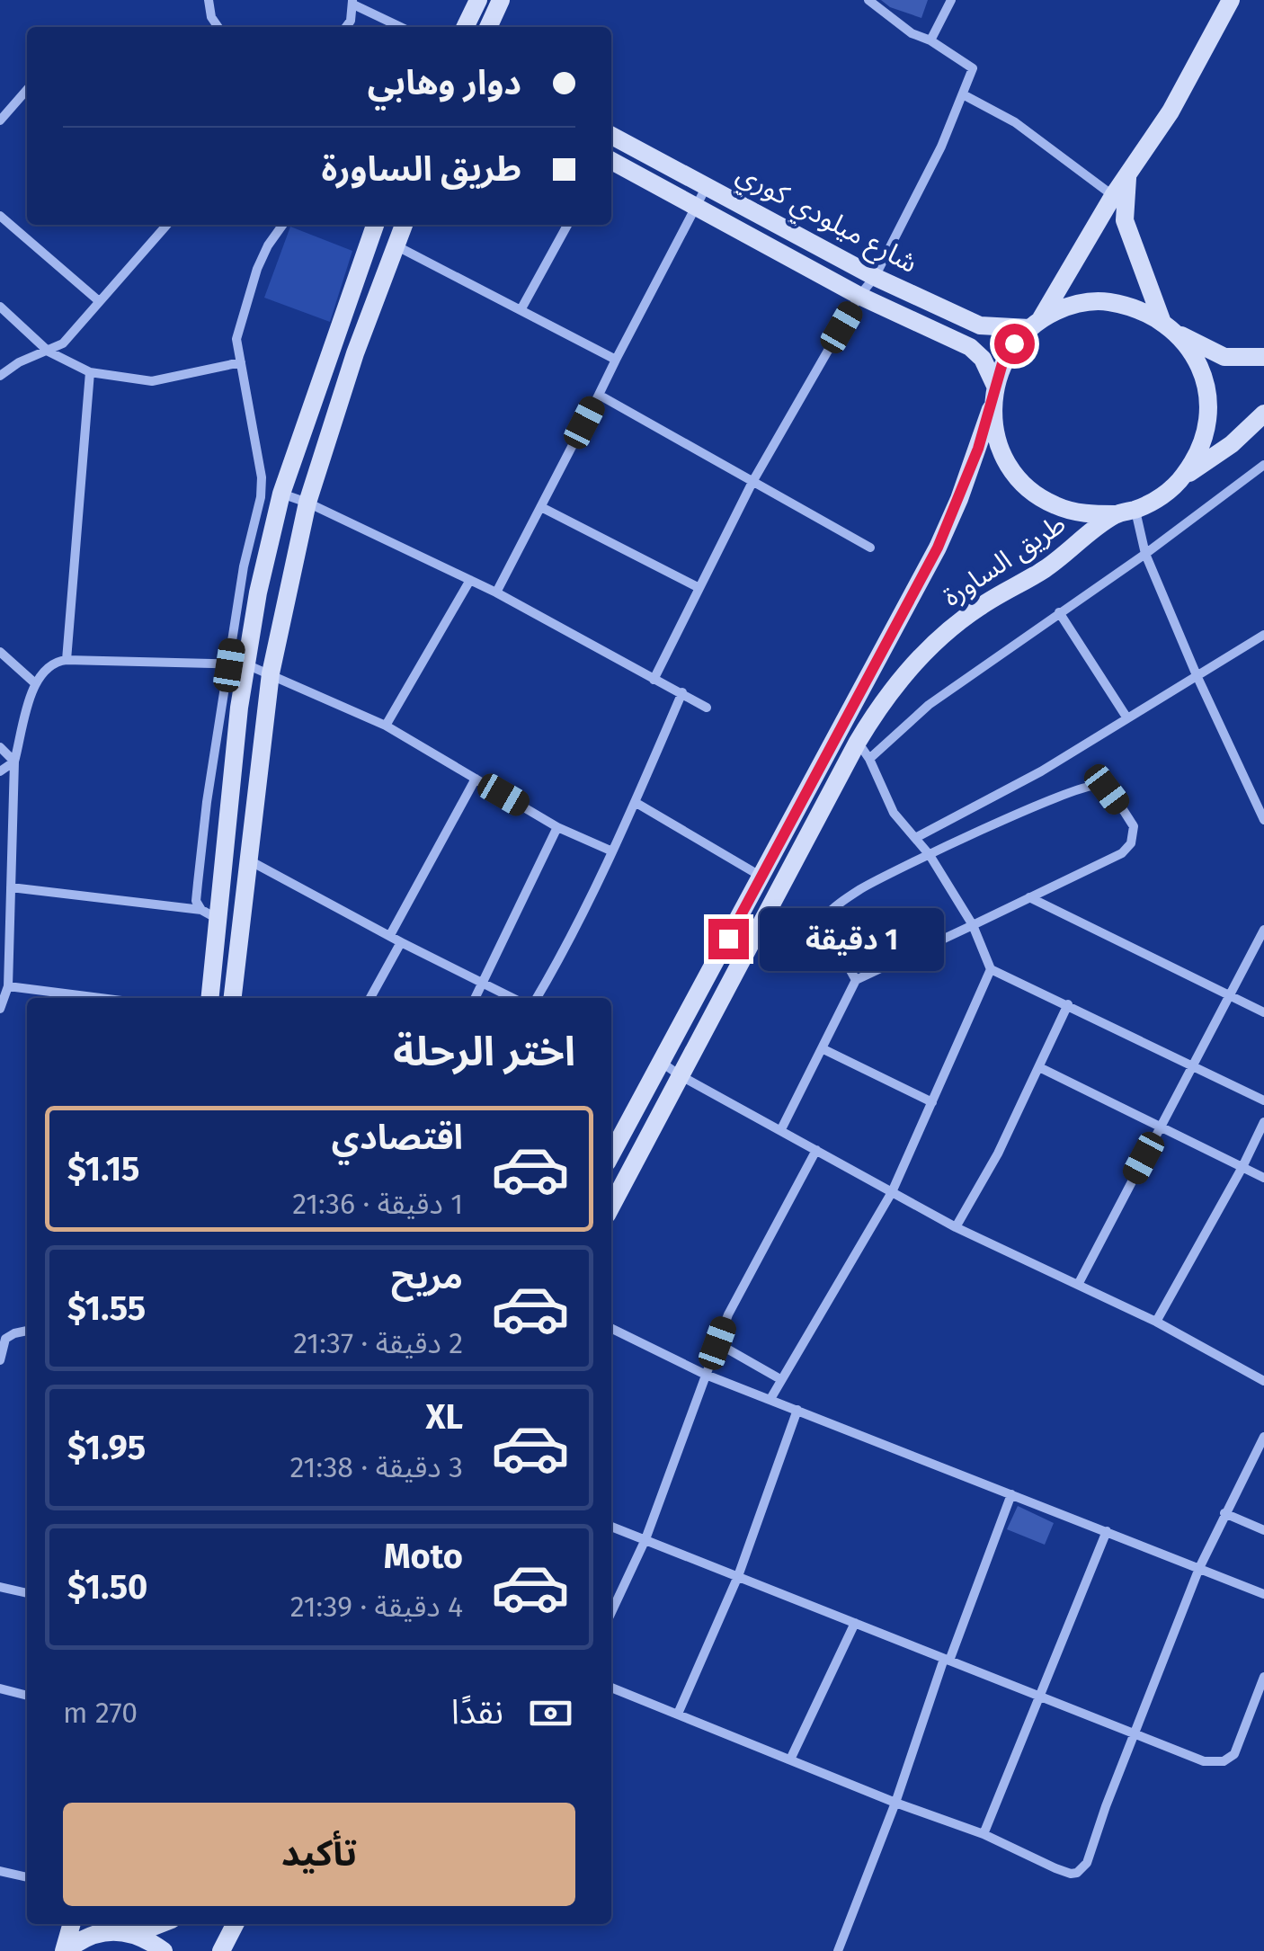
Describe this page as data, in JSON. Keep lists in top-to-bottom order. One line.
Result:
{"streets":{"main road":["شارع ميلودي كوري","طريق الساورة"]},"crossings":[["شارع ميلودي كوري","طريق الساورة"]],"page":{"banner":["دوار وهابي","طريق الساورة"],"bubble":"1 دقيقة","heading":"اختر الرحلة","list":[{"name":"اقتصادي","note":"1 دقيقة · 21:36","value":"$1.15"},{"name":"مريح","note":"2 دقيقة · 21:37","value":"$1.55"},{"name":"XL","note":"3 دقيقة · 21:38","value":"$1.95"},{"name":"Moto","note":"4 دقيقة · 21:39","value":"$1.50"}],"pay":["نقدًا","270 m"],"buttons":"تأكيد"}}
